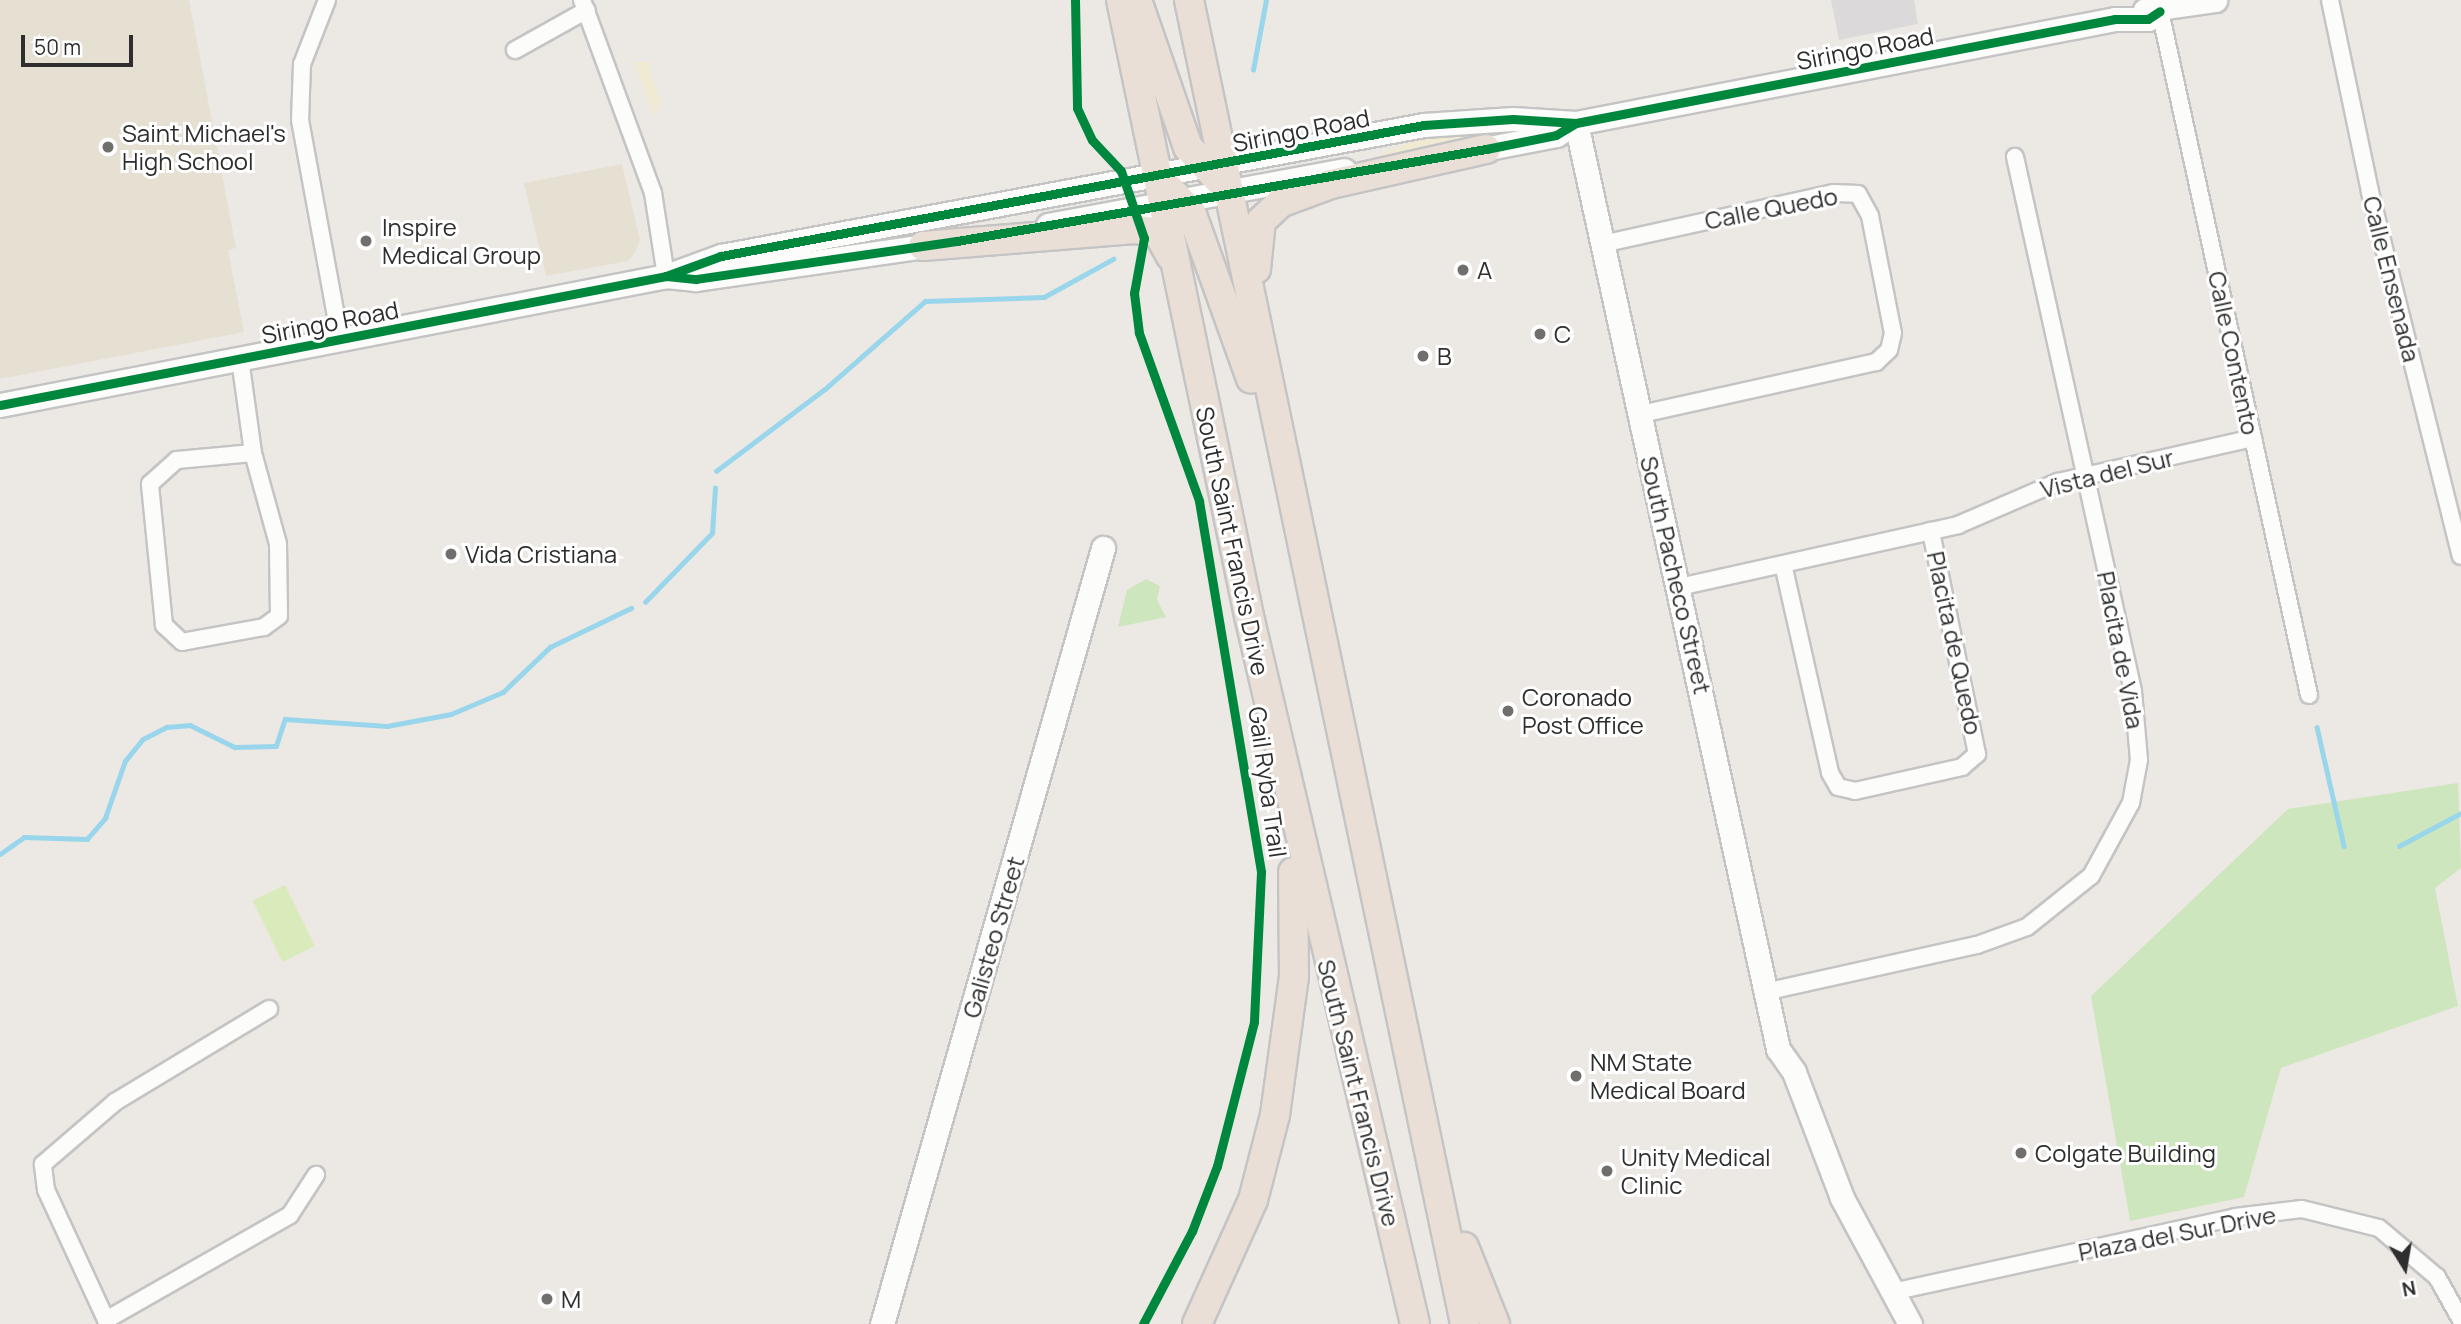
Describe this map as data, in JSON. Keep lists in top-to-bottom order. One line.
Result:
{"streets":{"highway":["South Saint Francis Drive"],"street":["Siringo Road","Calle Quedo","Calle Ensenada","Calle Contento","Vista del Sur","South Pacheco Street","Placita de Quedo","Placita de Vida","Galisteo Street","Plaza del Sur Drive"],"cycle path":["Gail Ryba Trail"]},"crossings":[["Siringo Road","Calle Contento"],["Siringo Road","South Saint Francis Drive"],["Siringo Road","South Pacheco Street"],["Calle Quedo","South Pacheco Street"],["Calle Contento","Vista del Sur"],["Vista del Sur","South Pacheco Street"],["Vista del Sur","Placita de Quedo"],["Vista del Sur","Placita de Vida"],["South Pacheco Street","Placita de Vida"],["South Pacheco Street","Plaza del Sur Drive"]],"places":["Saint Michael's High School","Inspire Medical Group","A","C","B","Vida Cristiana","Coronado Post Office","NM State Medical Board","Colgate Building","Unity Medical Clinic","M"],"scale_bar":"50 m","north":"bottom"}
